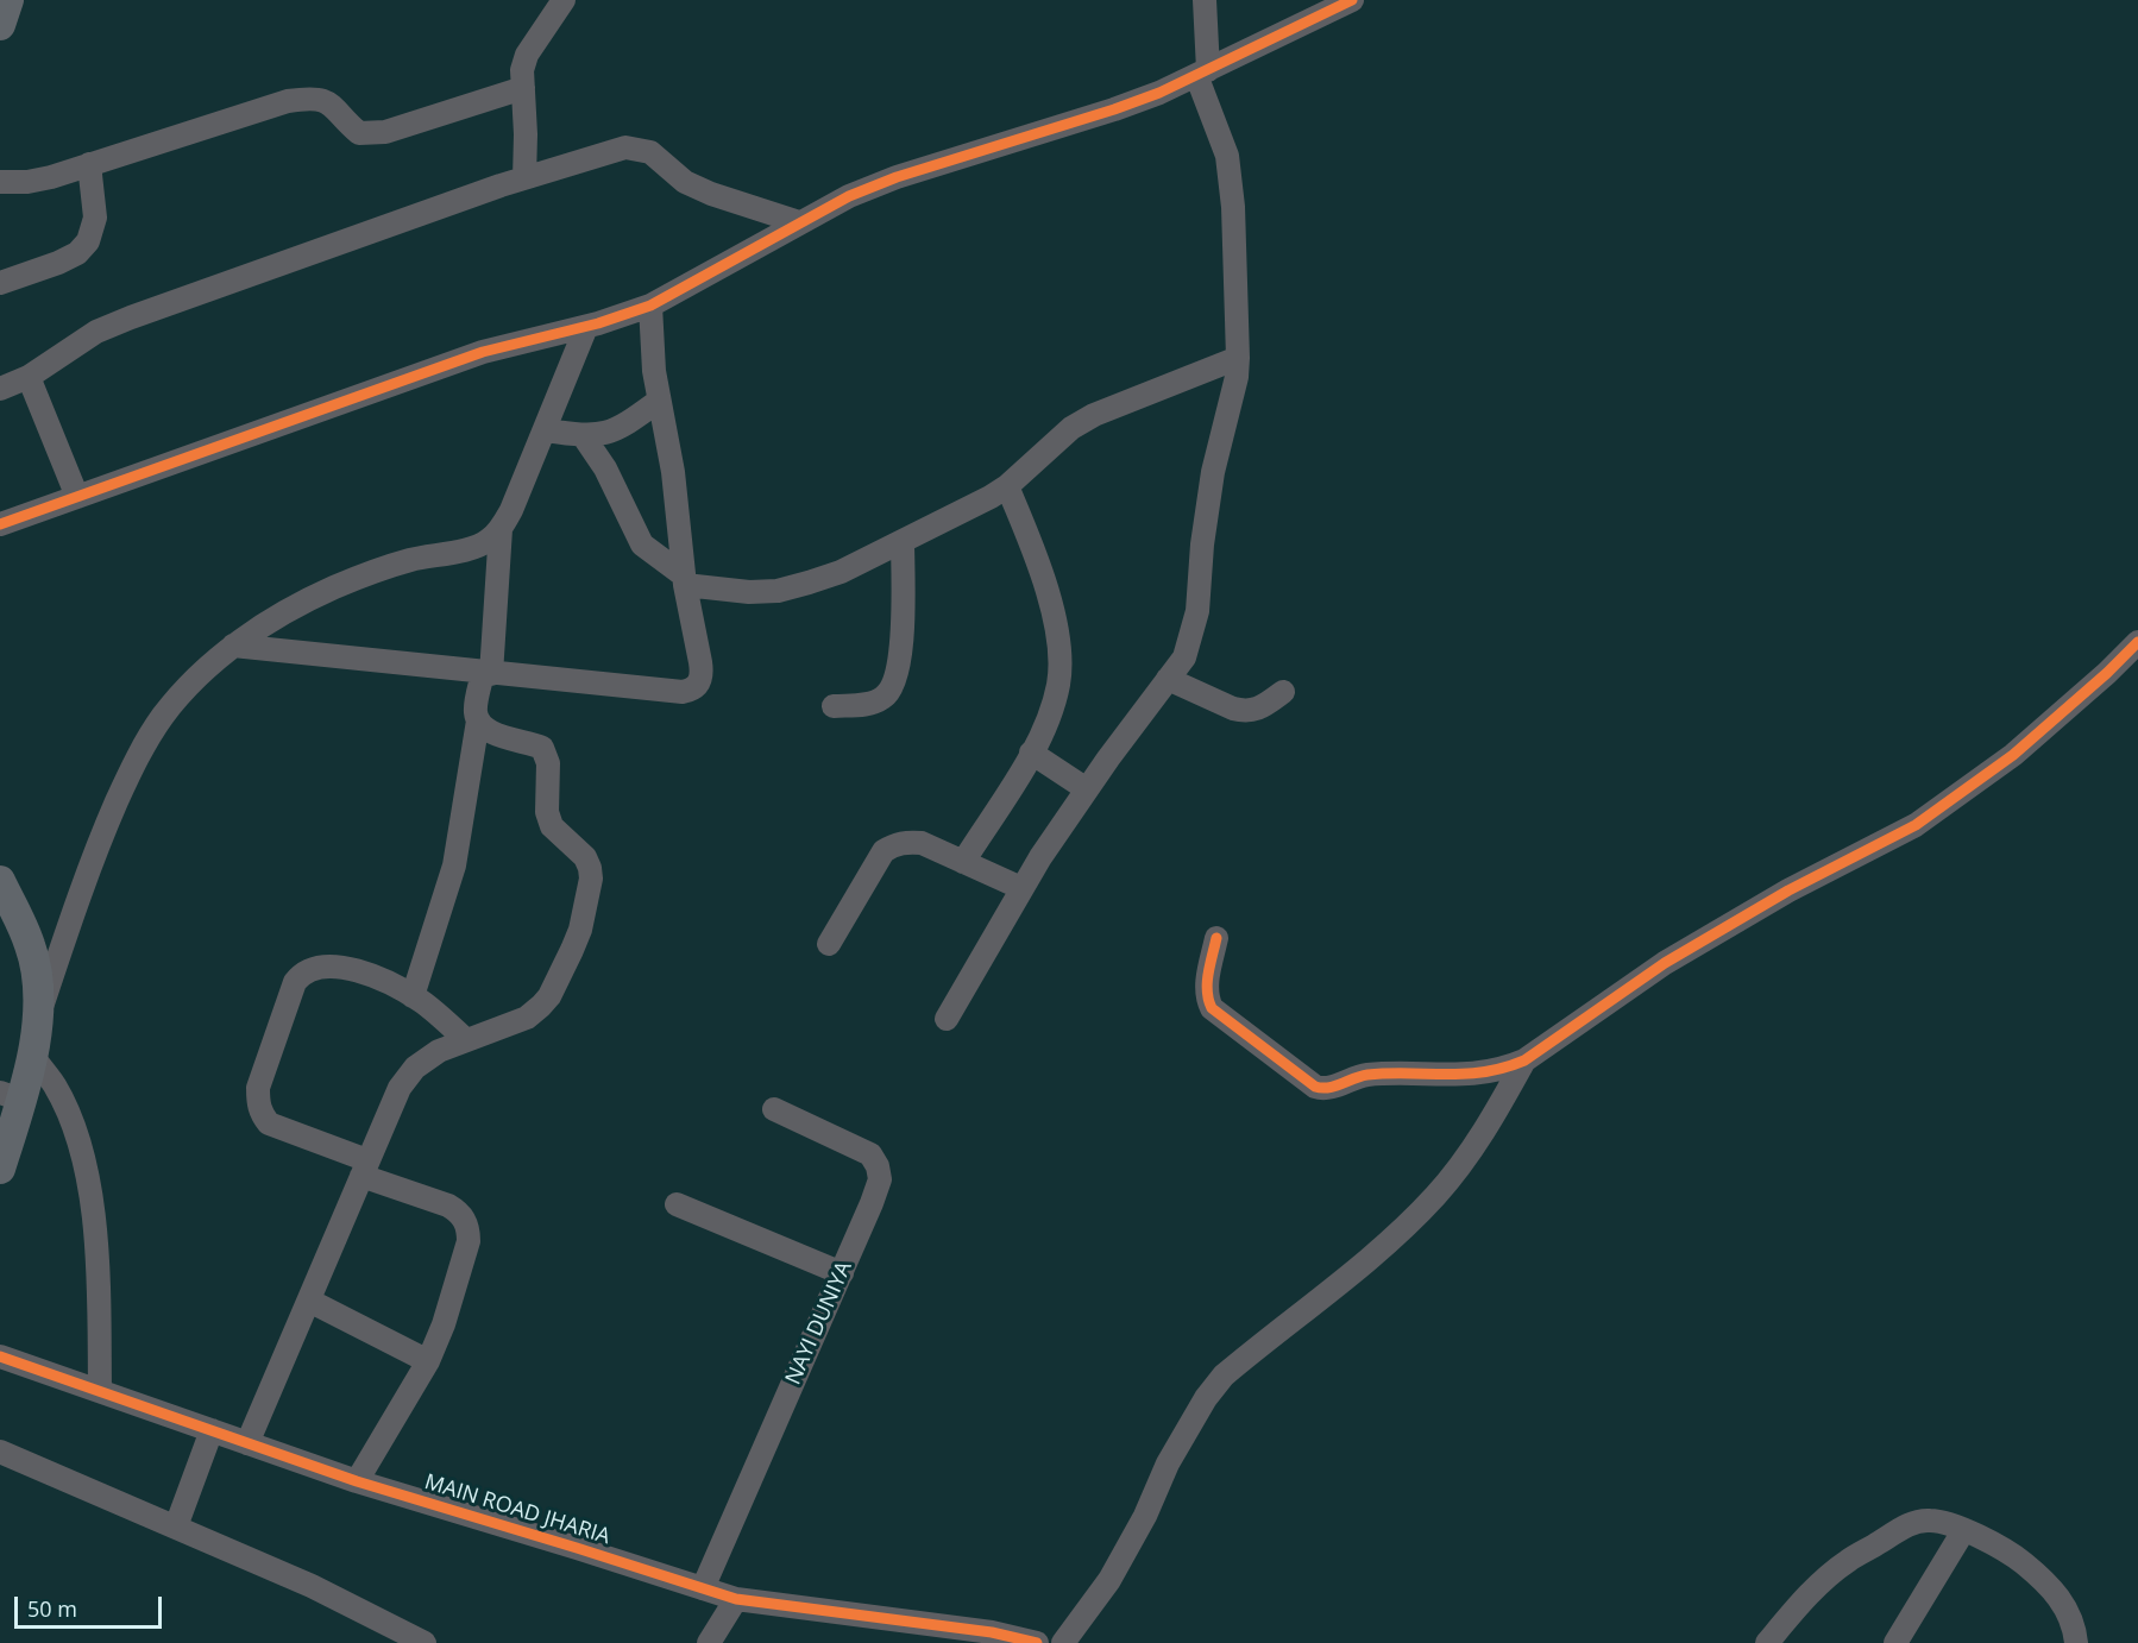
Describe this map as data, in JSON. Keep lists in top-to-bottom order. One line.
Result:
{"streets":{"street":["NAYI DUNIYA","MAIN ROAD JHARIA"]},"crossings":[["NAYI DUNIYA","MAIN ROAD JHARIA"]],"scale_bar":"50 m"}
